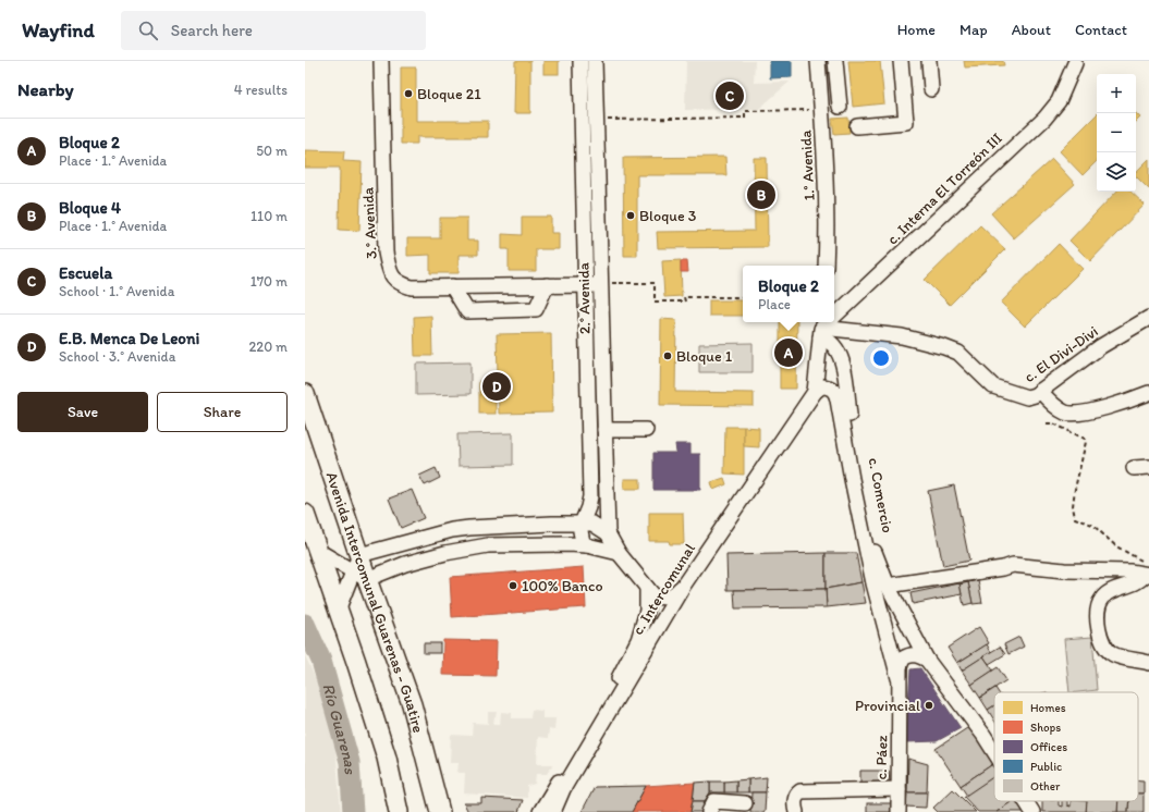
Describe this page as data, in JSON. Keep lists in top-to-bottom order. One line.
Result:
{"streets":{"main road":["Avenida Intercomunal Guarenas - Guatire"],"street":["1.° Avenida","c. Interna El Torreón III","3.° Avenida","2.° Avenida","c. El Divi-Divi","c. Comercio","c. Intercomunal","c. Páez"]},"crossings":[["3.° Avenida","2.° Avenida"],["2.° Avenida","c. Intercomunal"],["c. El Divi-Divi","c. Comercio"]],"water":["Río Guarenas"],"places":["Bloque 21","Bloque 3","Bloque 1","100% Banco","Provincial"],"legend":["Homes","Shops","Offices","Public","Other"],"page":{"header":"Wayfind","search":"Search here","nav":["Home","Map","About","Contact"],"heading":["Nearby","4 results"],"map_buttons":["+","−"],"pins":["C","B","A","D"],"list":[{"mark":"A","name":"Bloque 2","note":"Place · 1.° Avenida","value":"50 m"},{"mark":"B","name":"Bloque 4","note":"Place · 1.° Avenida","value":"110 m"},{"mark":"C","name":"Escuela","note":"School · 1.° Avenida","value":"170 m"},{"mark":"D","name":"E.B. Menca De Leoni","note":"School · 3.° Avenida","value":"220 m"}],"popup":["Bloque 2","Place"],"buttons":["Save","Share"]}}
